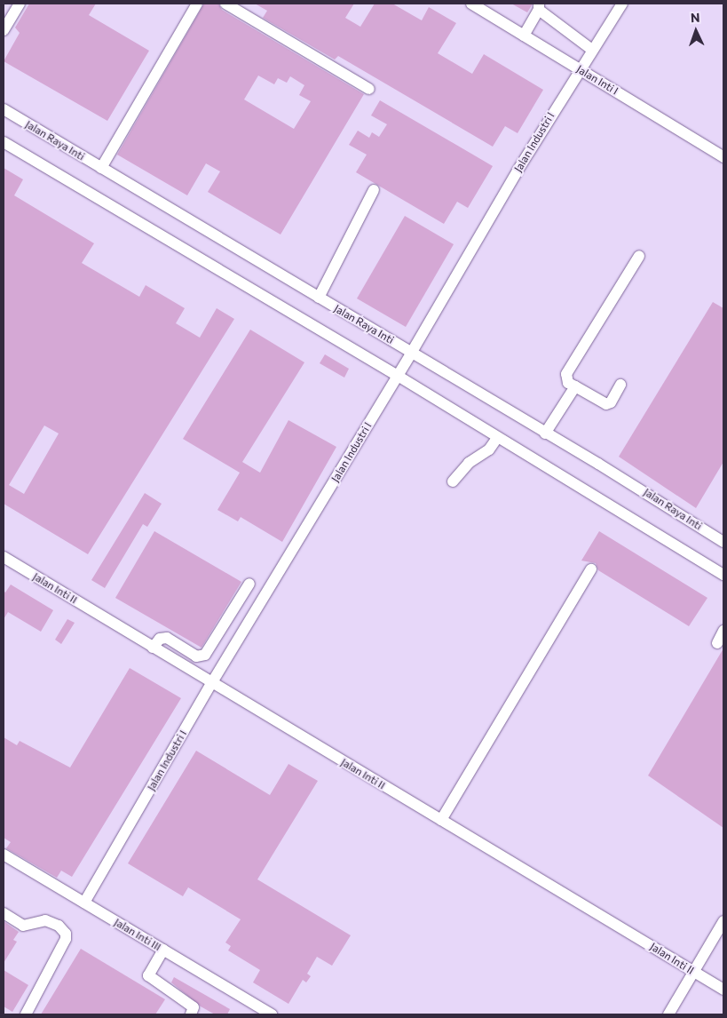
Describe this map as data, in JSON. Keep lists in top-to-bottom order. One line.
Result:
{"streets":{"street":["Jalan Inti I","Jalan Raya Inti","Jalan Industri I","Jalan Inti II","Jalan Inti III"]},"crossings":[["Jalan Inti I","Jalan Industri I"],["Jalan Raya Inti","Jalan Industri I"],["Jalan Industri I","Jalan Inti II"],["Jalan Industri I","Jalan Inti III"]],"north":"top"}
